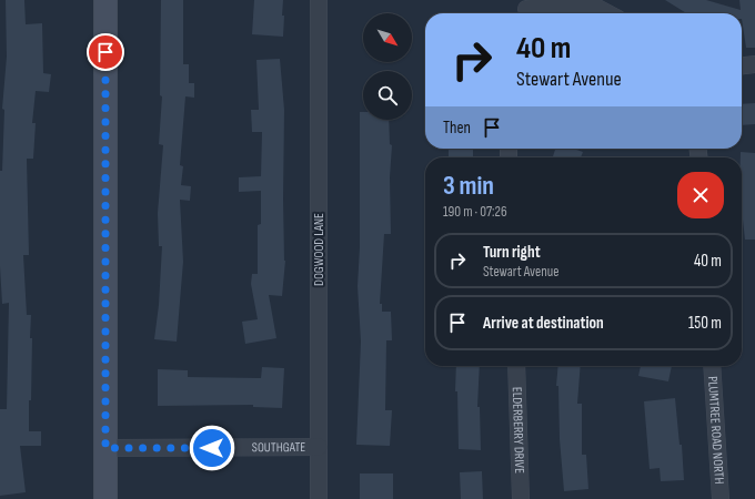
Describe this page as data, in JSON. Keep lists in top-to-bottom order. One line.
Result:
{"streets":{"street":["DOGWOOD LANE","ELDERBERRY DRIVE","PLUMTREE ROAD NORTH","SOUTHGATE"]},"crossings":[["DOGWOOD LANE","SOUTHGATE"]],"north":"bottom right","page":{"turn":["40 m","Stewart Avenue"],"then":"Then","heading":["3 min","190 m · 07:26"],"list":[{"name":"Turn right","note":"Stewart Avenue","value":"40 m"},{"name":"Arrive at destination","value":"150 m"}]}}
